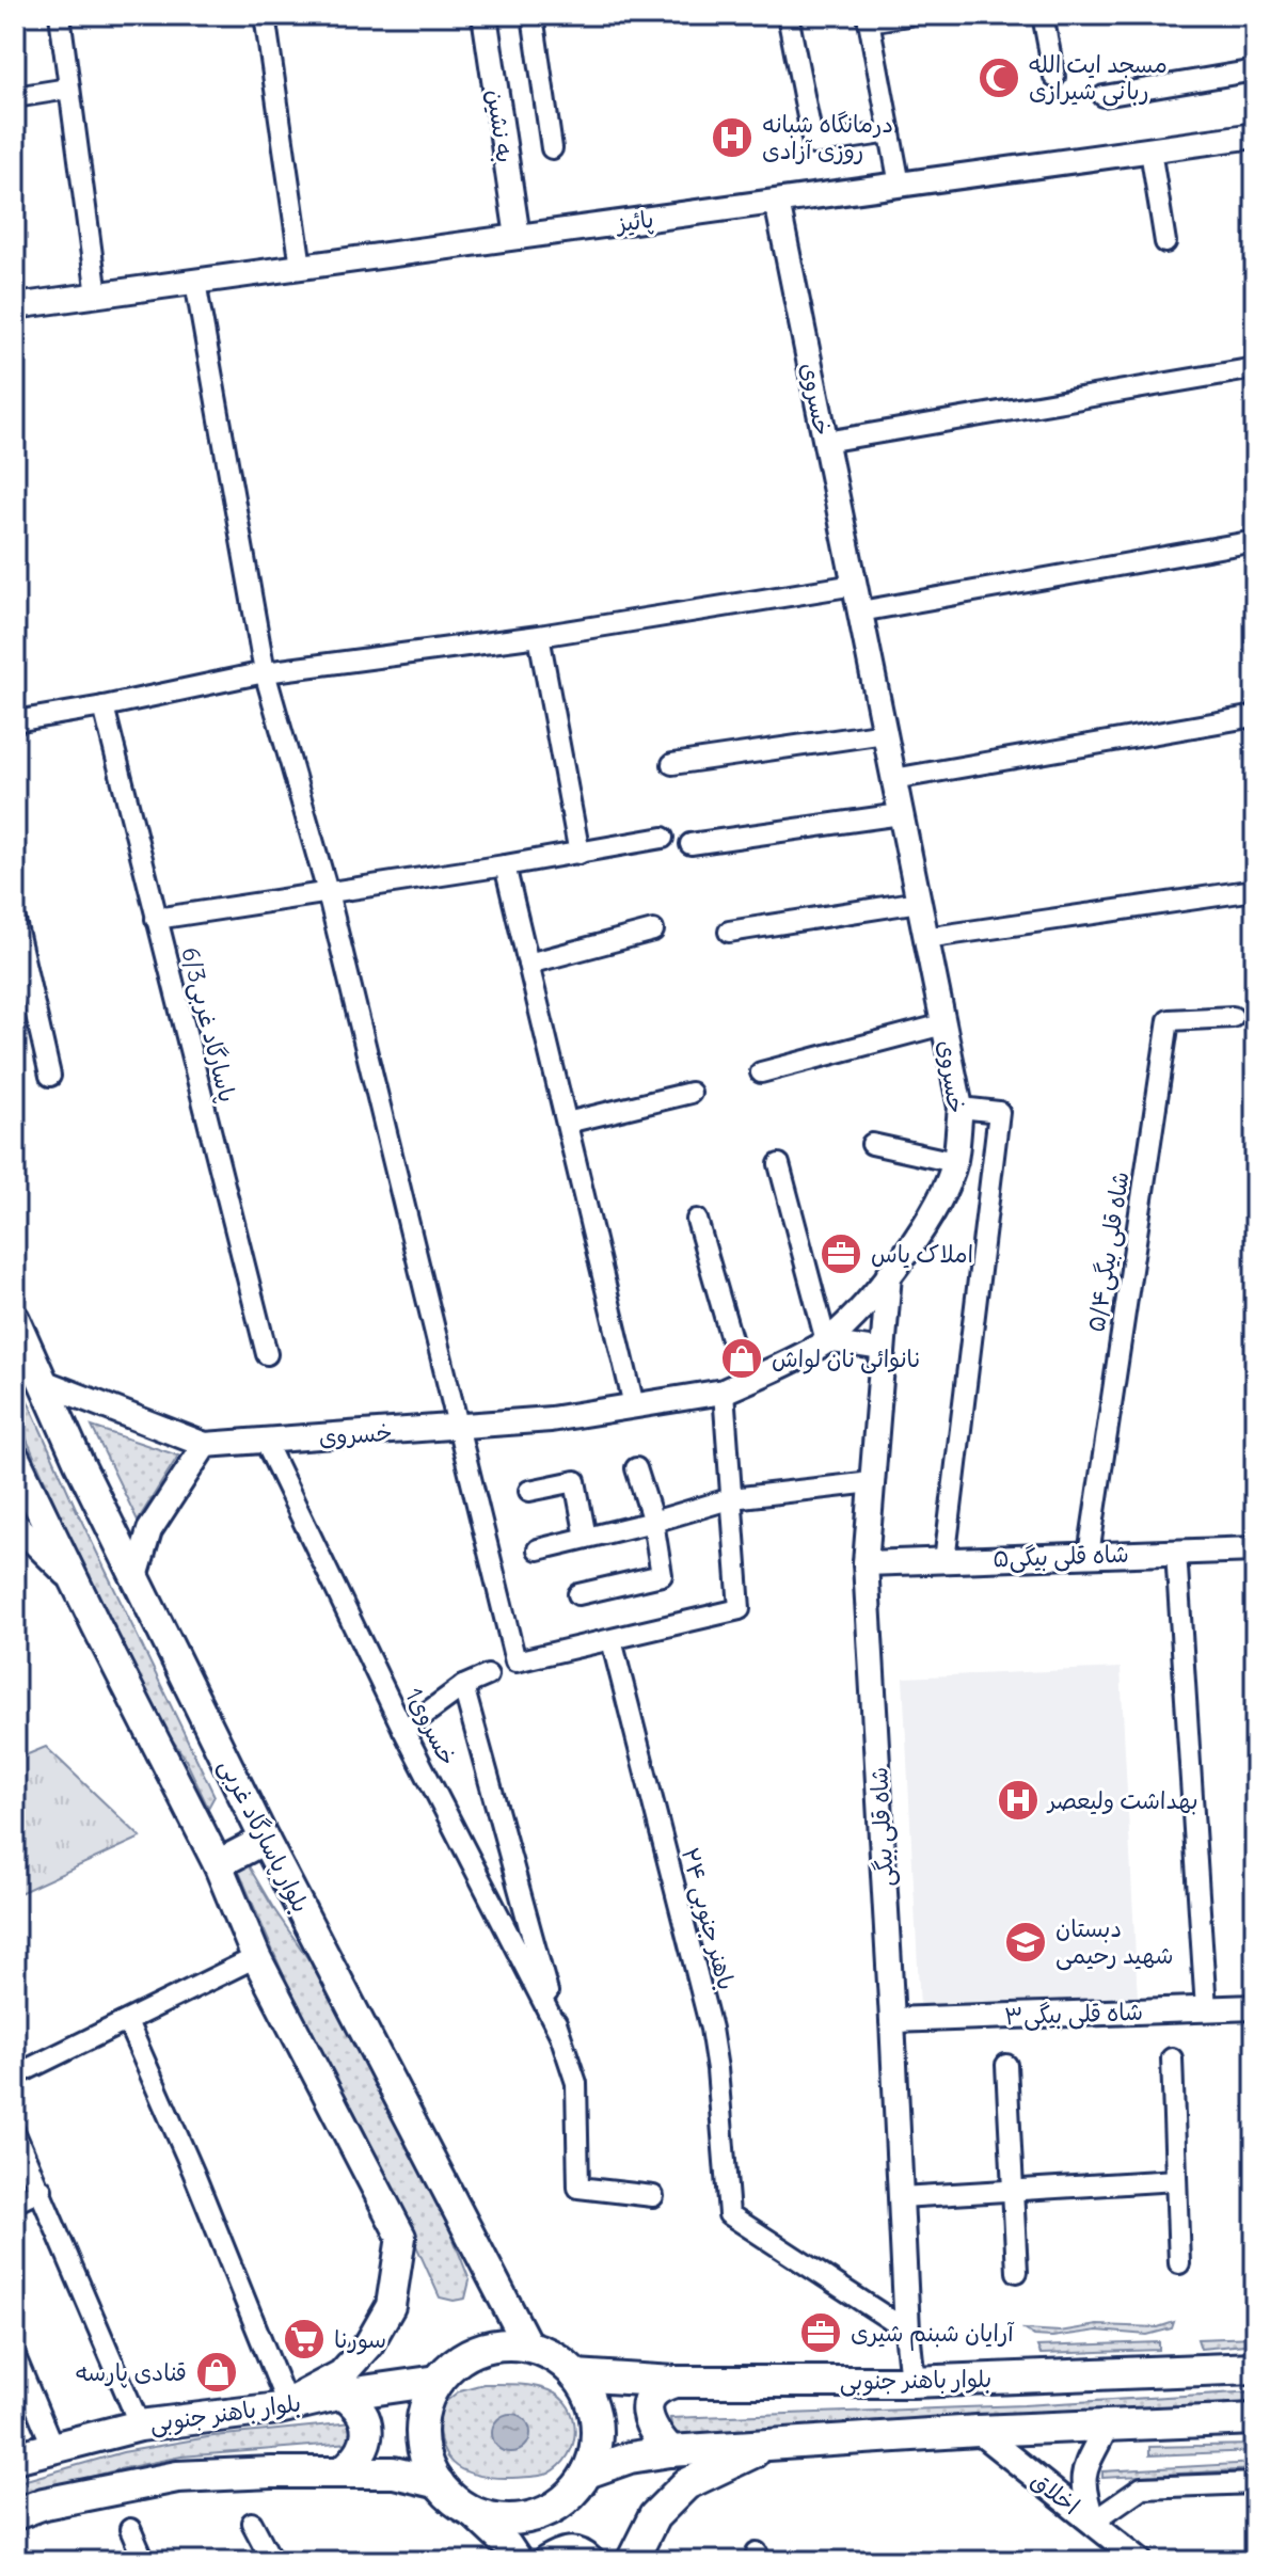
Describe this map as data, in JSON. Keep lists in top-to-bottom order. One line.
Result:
{"streets":{"main road":["بلوار پاسارگاد غربی","بلوار باهنر جنوبی"],"street":["به نشین","پائیز","خسروى","پاسارگاد غربی6/3","شاه قلی بیگی۵/۴","شاه قلی بیگی۵","خسروى1","شاه قلی بیگی","۲۴ باهنر جنوبی","شاه قلی بیگی۳","اخلاق"]},"crossings":[["به نشین","پائیز"],["پائیز","خسروى"],["خسروى","خسروى1"],["خسروى","شاه قلی بیگی"],["شاه قلی بیگی۵/۴","شاه قلی بیگی۵"],["شاه قلی بیگی۵","شاه قلی بیگی"],["شاه قلی بیگی","۲۴ باهنر جنوبی"],["شاه قلی بیگی","شاه قلی بیگی۳"],["شاه قلی بیگی","بلوار باهنر جنوبی"],["بلوار پاسارگاد غربی","بلوار باهنر جنوبی"]],"places":{"mosque":["مسجد ایت الله ربانی شیرازی"],"hospital":["درمانگاه شبانه روزی آزادی","بهداشت ولیعصر"],"office":["املاک یاس","آرایان شبنم شیری"],"shop":["نانوائی نان لواش","قنادی پارسه"],"school or university":["دبستان شهید رحیمی"],"supermarket":["سورنا"]}}
